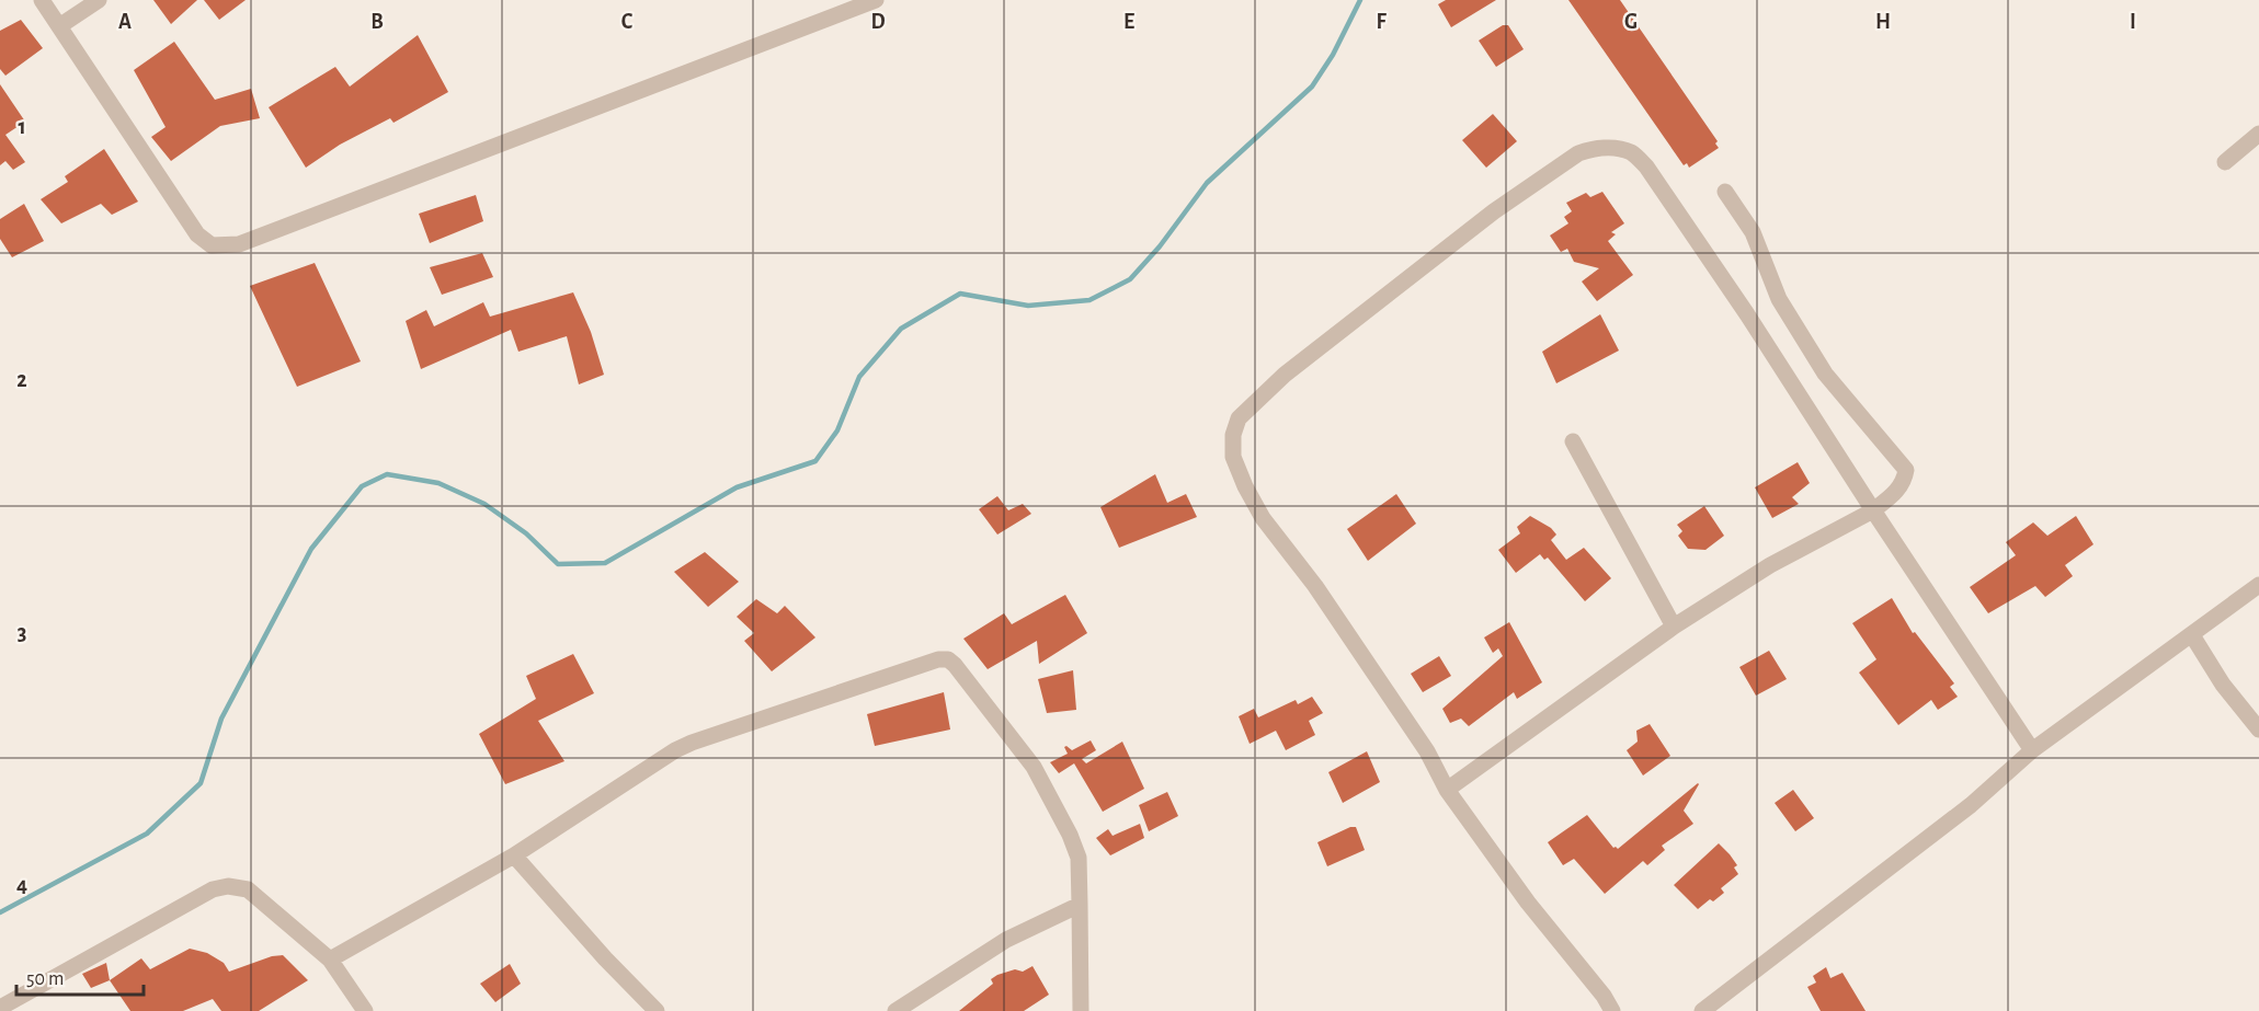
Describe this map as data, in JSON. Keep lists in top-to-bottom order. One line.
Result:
{"scale_bar":"50 m","grid":{"columns":["A","B","C","D","E","F","G","H","I"],"rows":["1","2","3","4"]}}
